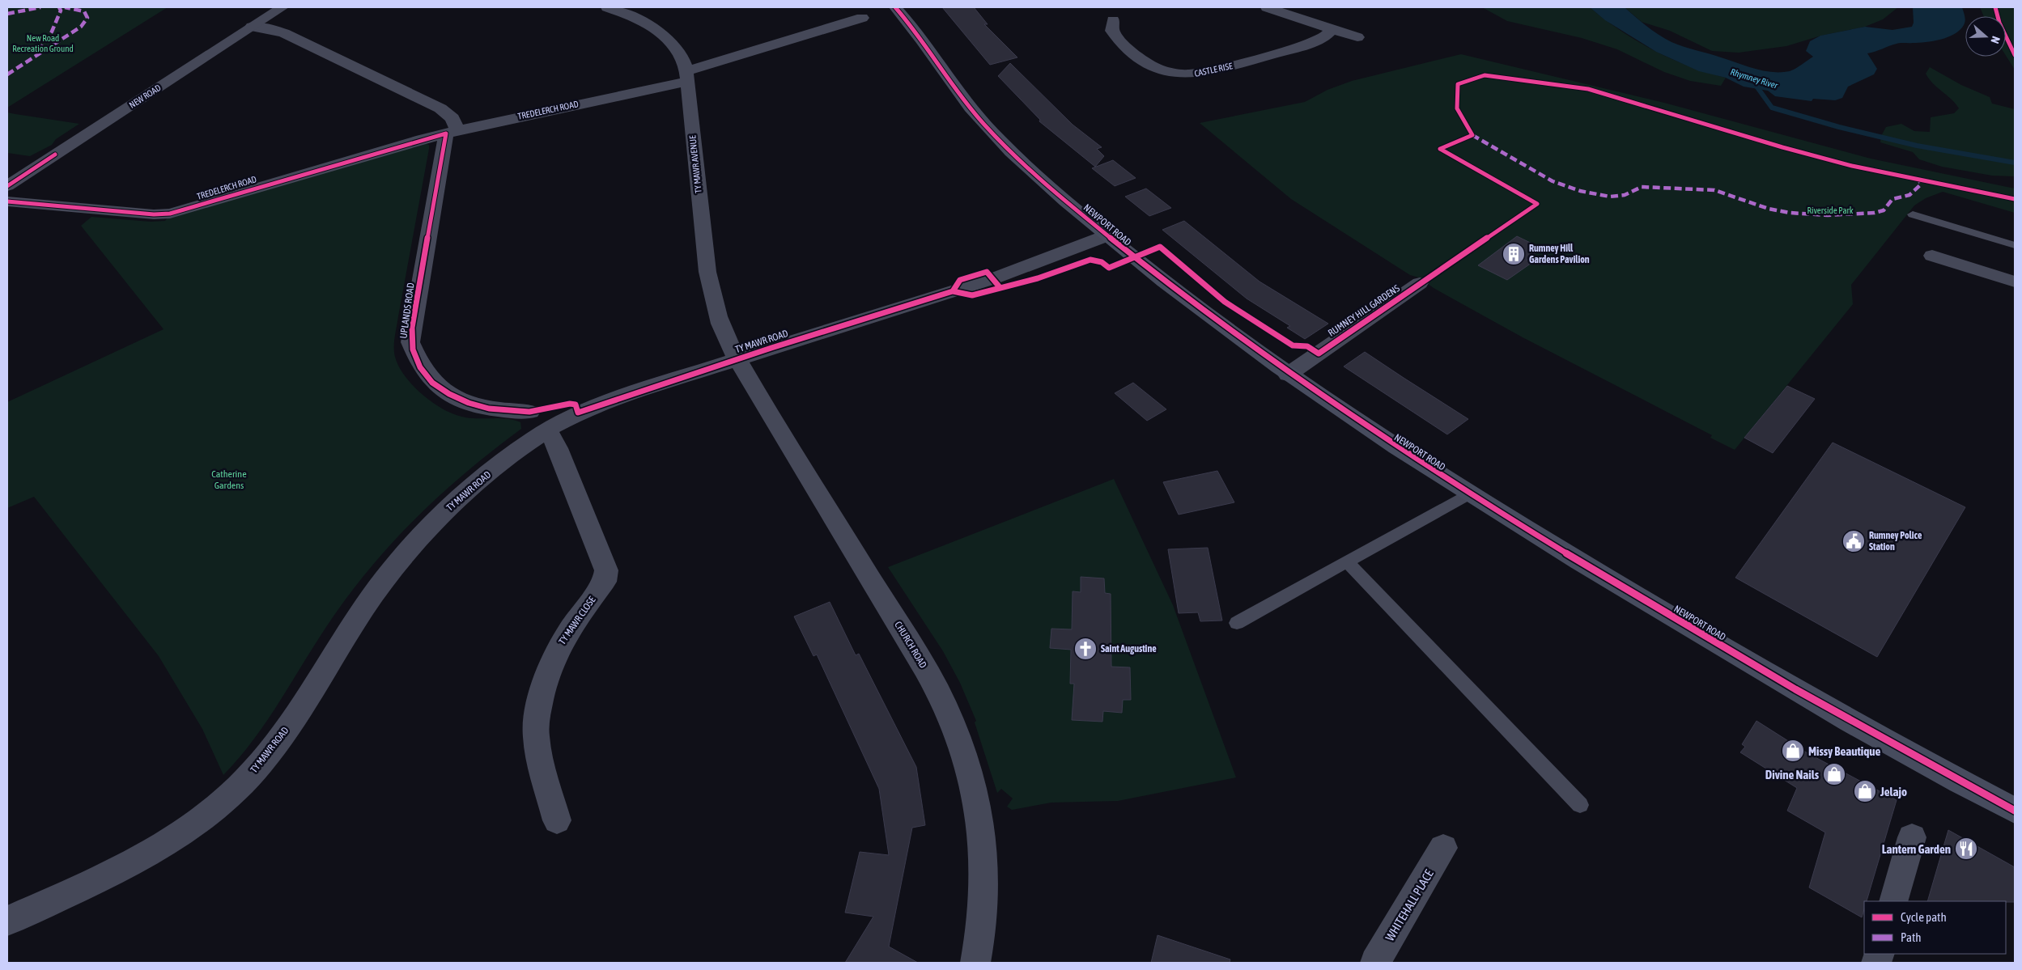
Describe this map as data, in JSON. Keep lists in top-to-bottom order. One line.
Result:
{"streets":{"main road":["NEWPORT ROAD"],"street":["CASTLE RISE","NEW ROAD","TREDELERCH ROAD","TY MAWR AVENUE","UPLANDS ROAD","RUMNEY HILL GARDENS","TY MAWR ROAD","TY MAWR CLOSE","CHURCH ROAD","WHITEHALL PLACE"]},"crossings":[["TREDELERCH ROAD","TY MAWR AVENUE"],["TREDELERCH ROAD","UPLANDS ROAD"],["TY MAWR AVENUE","TY MAWR ROAD"],["TY MAWR AVENUE","CHURCH ROAD"],["NEWPORT ROAD","RUMNEY HILL GARDENS"],["NEWPORT ROAD","TY MAWR ROAD"],["TY MAWR ROAD","TY MAWR CLOSE"],["TY MAWR ROAD","CHURCH ROAD"]],"water":["Rhymney River"],"parks":["New Road Recreation Ground","Riverside Park","Catherine Gardens"],"places":{"building":["Rumney Hill Gardens Pavilion"],"public building":["Rumney Police Station"],"church":["Saint Augustine"],"shop":["Missy Beautique","Divine Nails","Jelajo"],"restaurant":["Lantern Garden"]},"legend":["Cycle path","Path"],"north":"right"}
